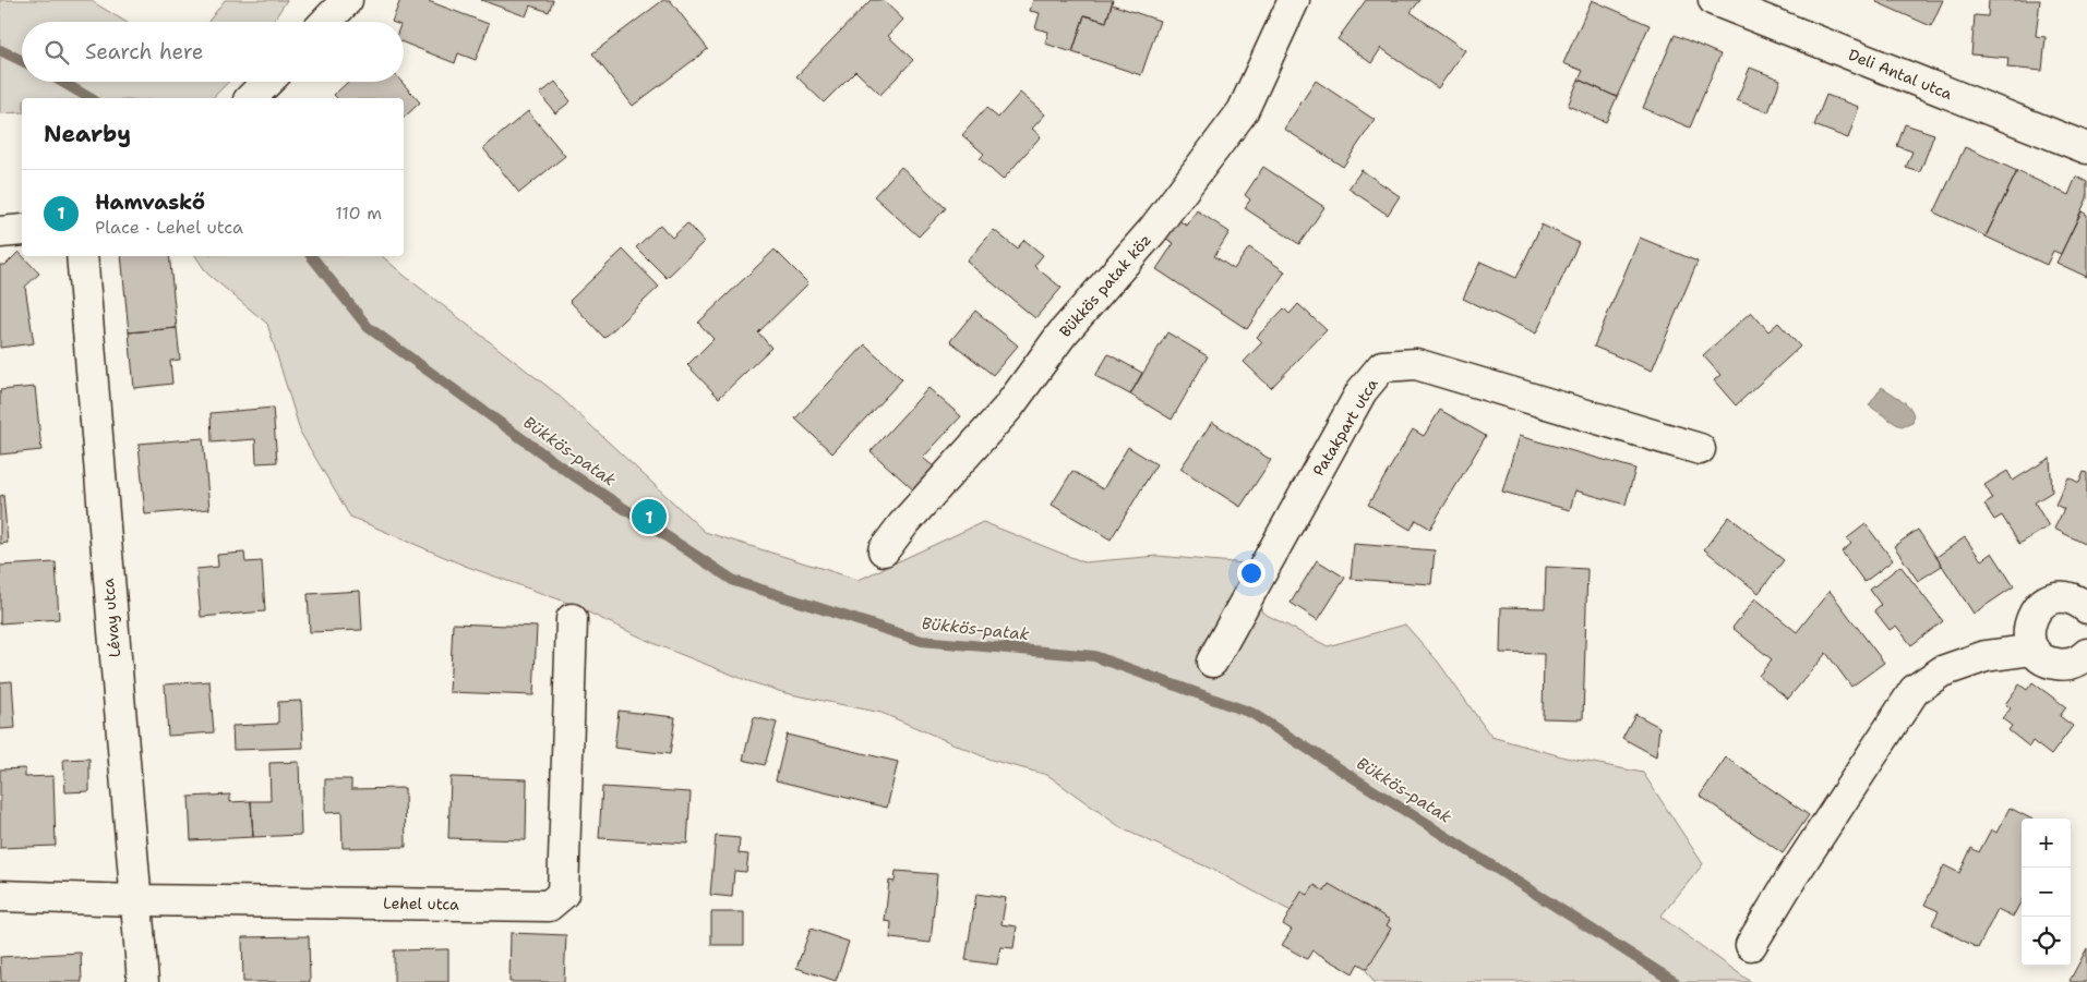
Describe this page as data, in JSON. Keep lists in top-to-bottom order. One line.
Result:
{"streets":{"street":["Deli Antal utca","Bükkös patak köz","Patakpart utca","Lévay utca","Lehel utca"]},"crossings":[["Lévay utca","Lehel utca"]],"water":["Bükkös-patak"],"page":{"search":"Search here","heading":"Nearby","list":[{"mark":"1","name":"Hamvaskő","note":"Place · Lehel utca","value":"110 m"}],"pins":"1","map_buttons":["+","−"]}}
